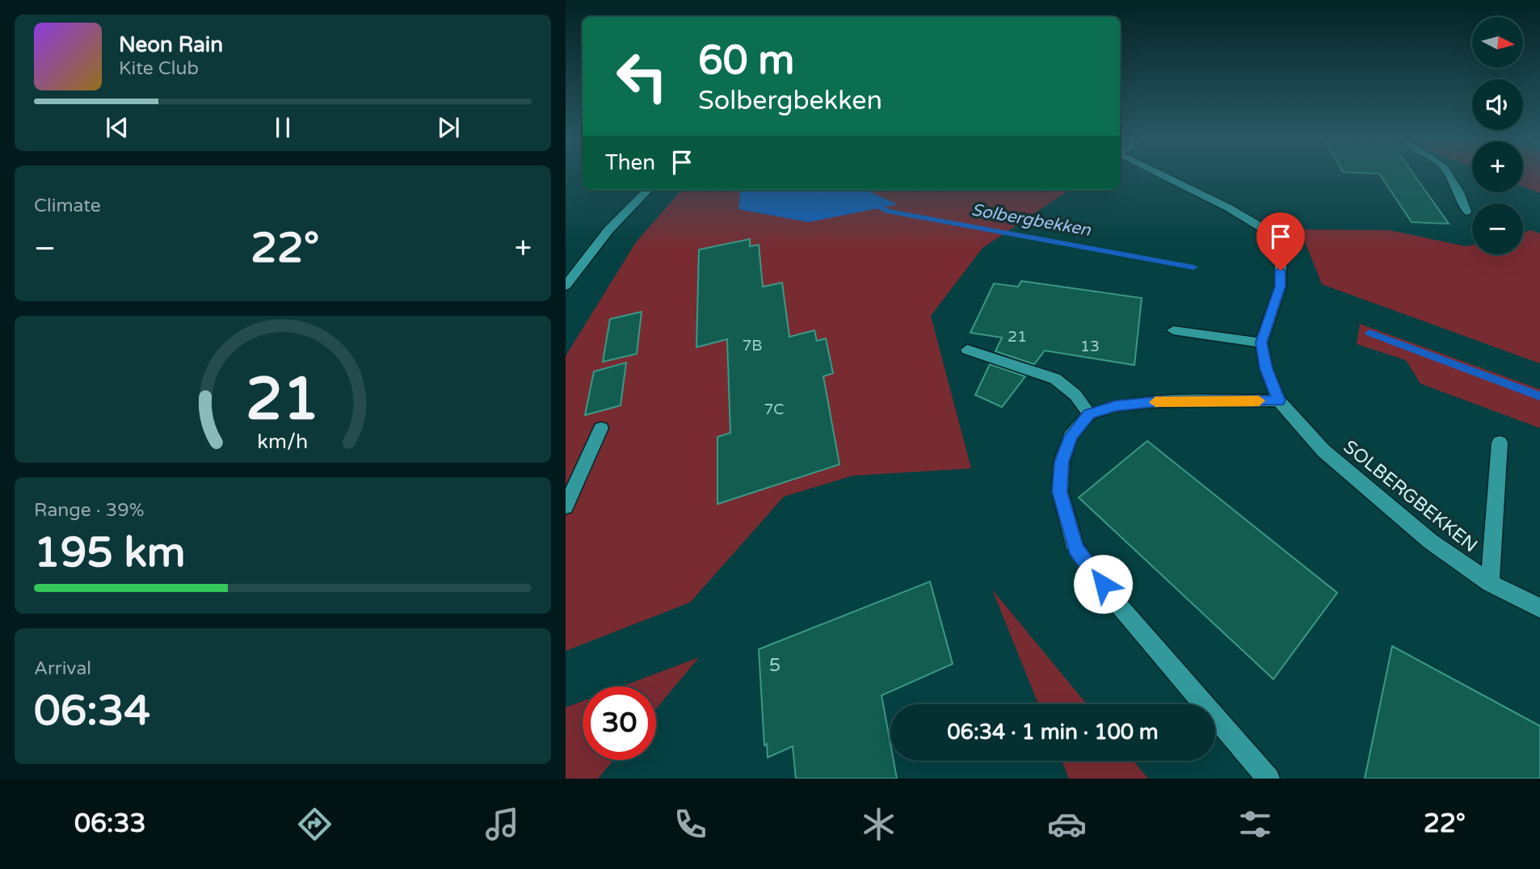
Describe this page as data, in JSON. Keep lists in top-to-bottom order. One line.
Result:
{"streets":{"street":["SOLBERGBEKKEN"]},"water":["Solbergbekken"],"house_numbers":["21","7B","13","7C","5"],"north":"right","page":{"map_buttons":["+","−"],"turn":["60 m","Solbergbekken"],"song":["Neon Rain","Kite Club"],"then":"Then","tile":["Climate",["Range · 39%","195 km"],["Arrival","06:34"]],"heat":["−","22°","+"],"limit":"30","trip":"06:34 · 1 min · 100 m","tabs":["06:33","22°"],"gauge":["21","km/h"]}}
